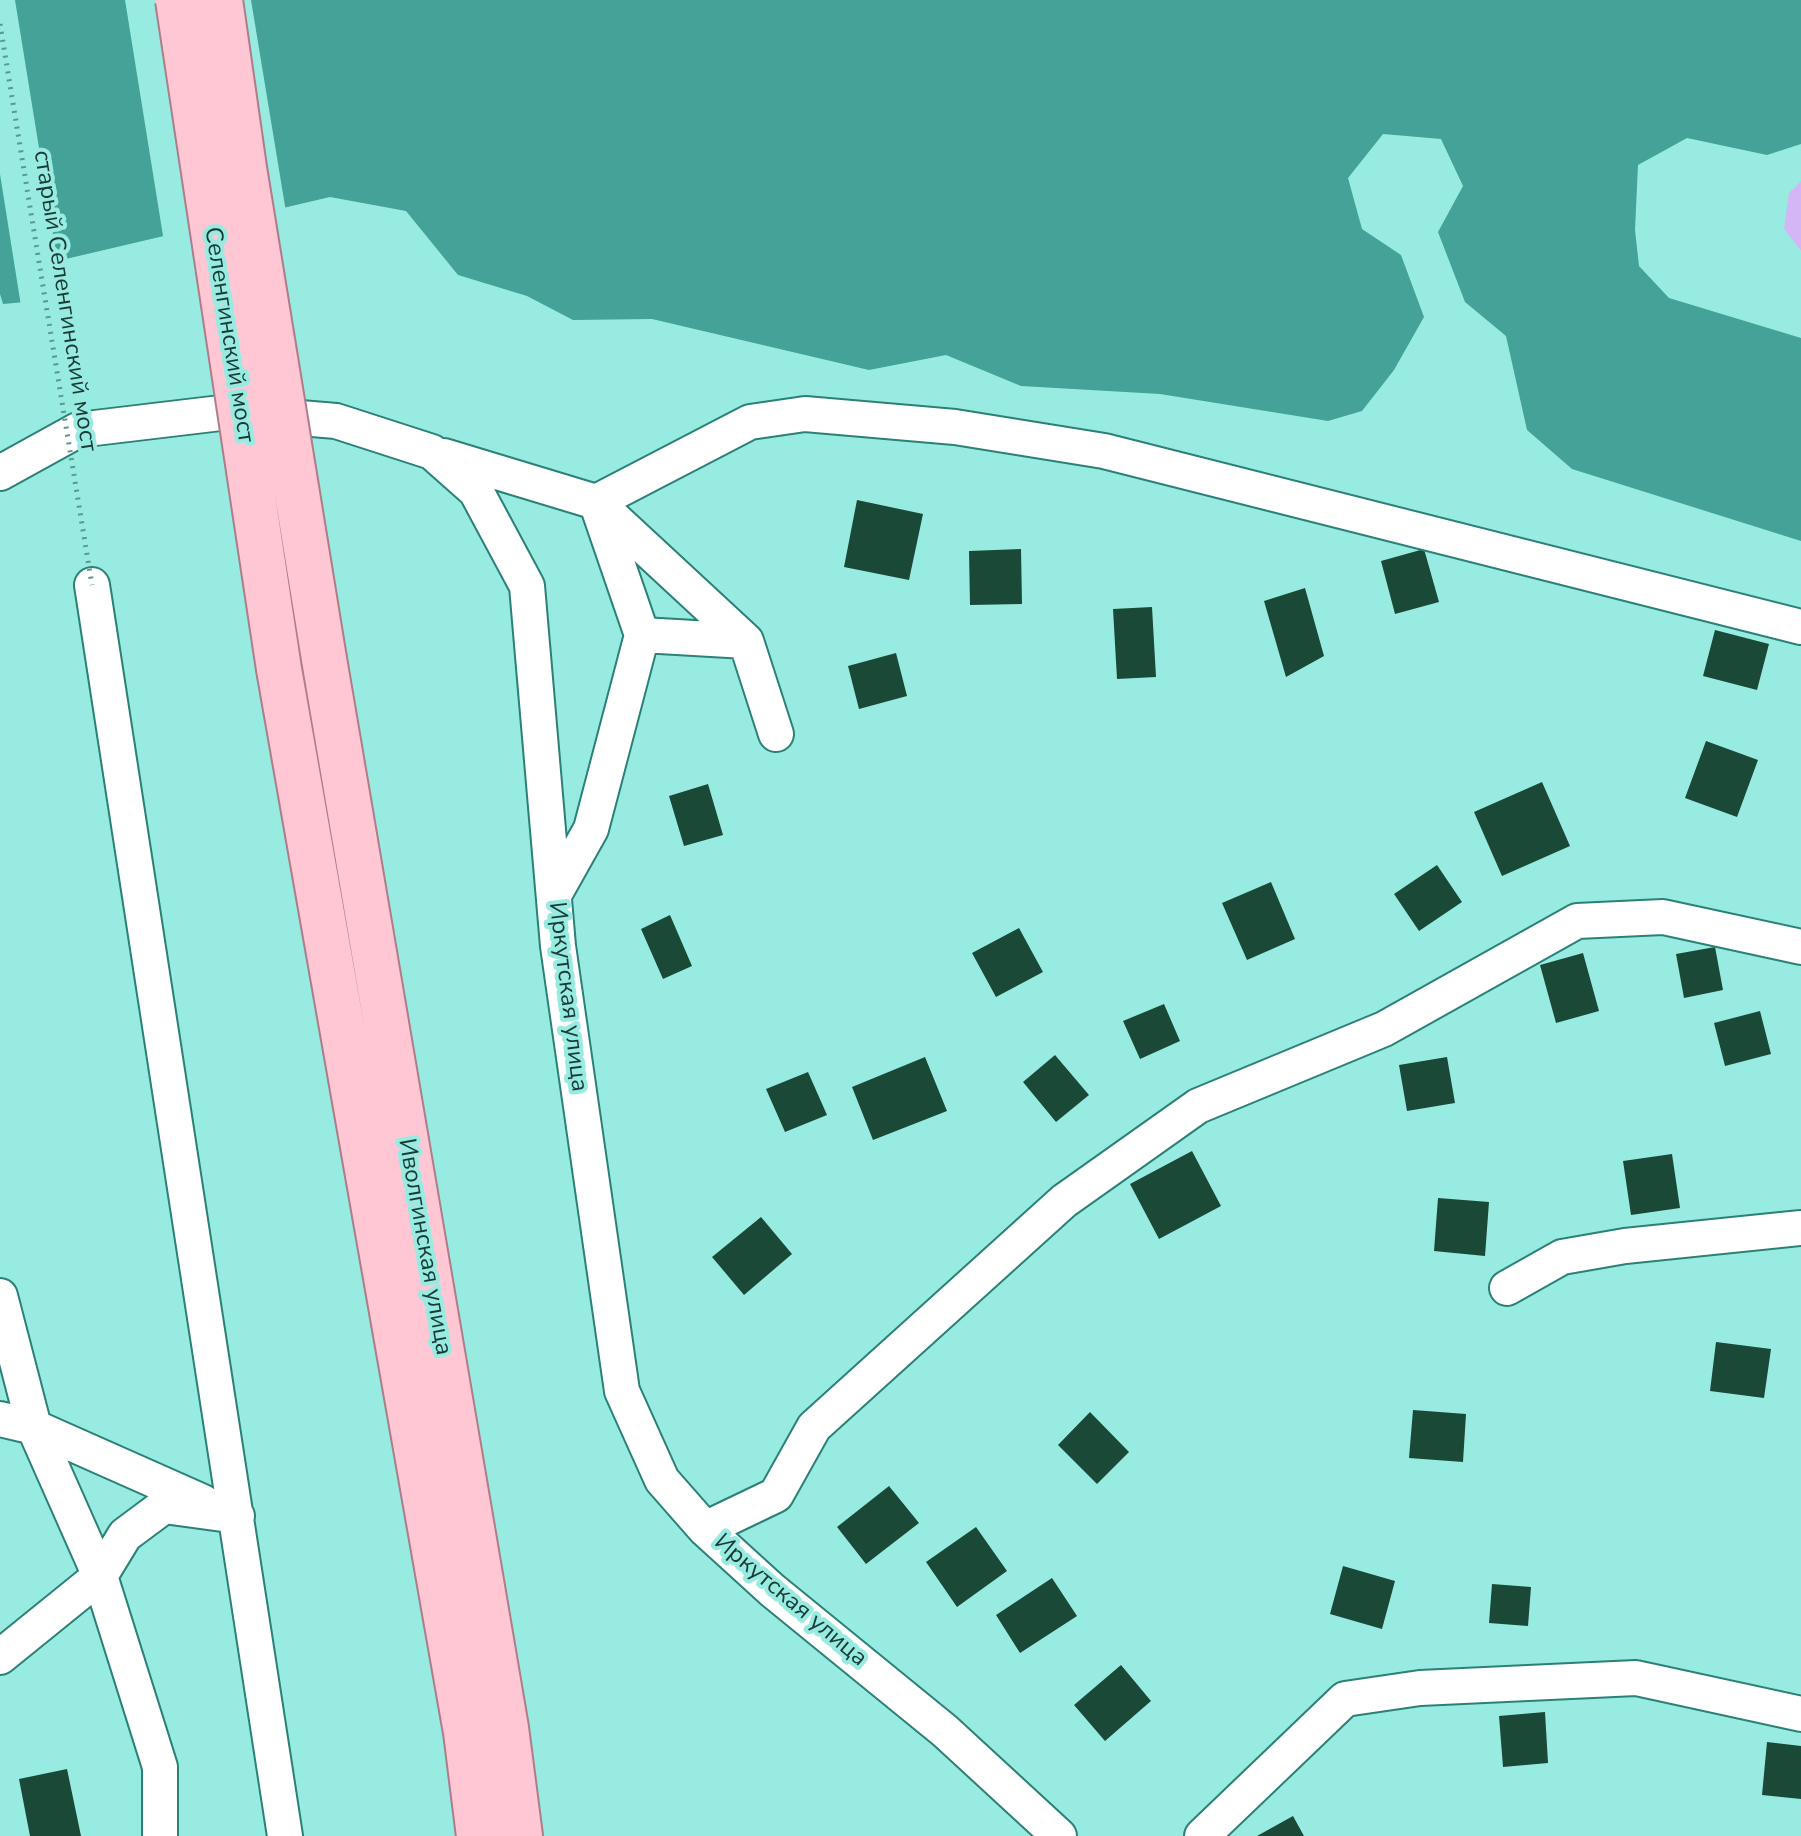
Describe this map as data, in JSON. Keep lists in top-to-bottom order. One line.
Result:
{"streets":{"main road":["Селенгинский мост","Иволгинская улица"],"street":["Иркутская улица"],"path":["старый Селенгинский мост"]},"crossings":[["Селенгинский мост","Иволгинская улица"]]}
